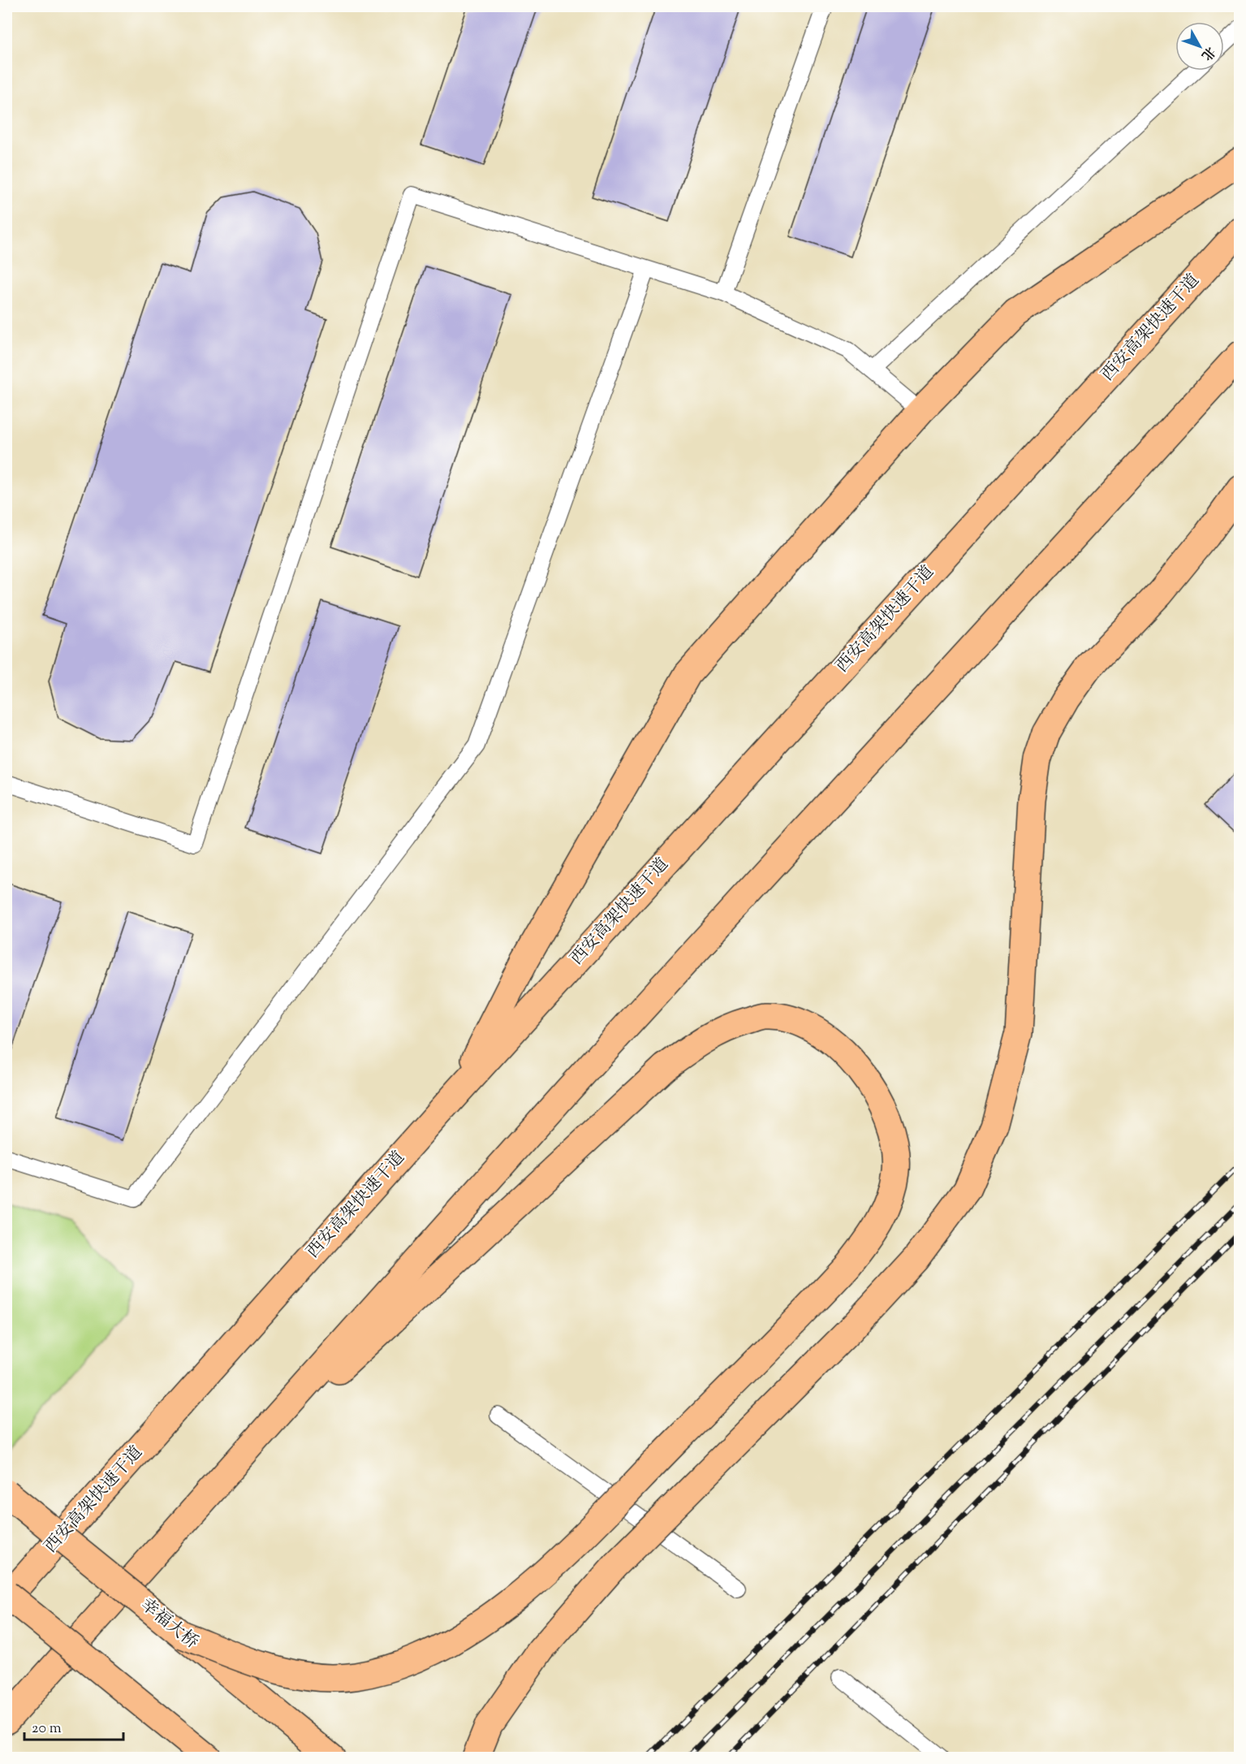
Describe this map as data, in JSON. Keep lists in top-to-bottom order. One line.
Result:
{"streets":{"main road":["西安高架快速干道","幸福大桥"]},"scale_bar":"20 m","north":"bottom right"}
